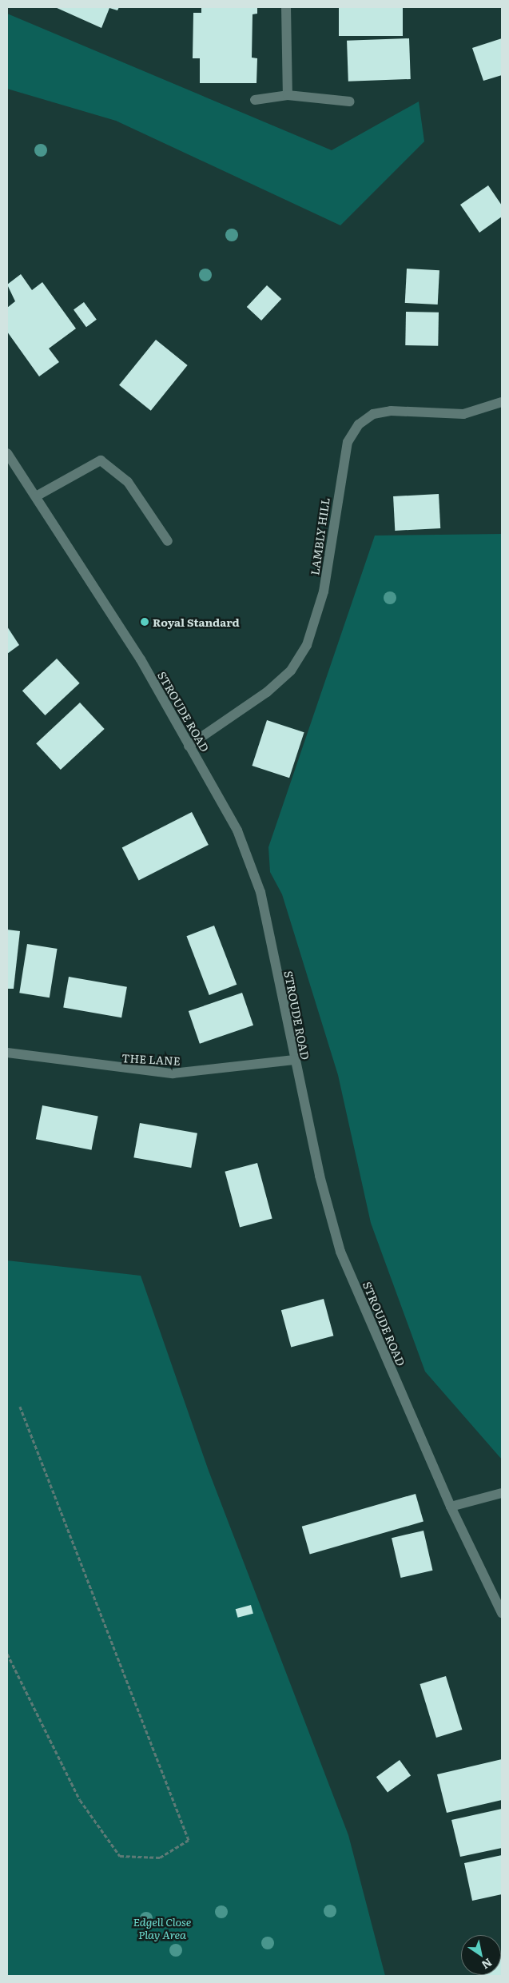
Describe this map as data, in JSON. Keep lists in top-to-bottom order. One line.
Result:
{"streets":{"street":["LAMBLY HILL","STROUDE ROAD","THE LANE"]},"crossings":[["LAMBLY HILL","STROUDE ROAD"],["STROUDE ROAD","THE LANE"]],"parks":["Edgell Close Play Area"],"places":["Royal Standard"],"north":"bottom right"}
